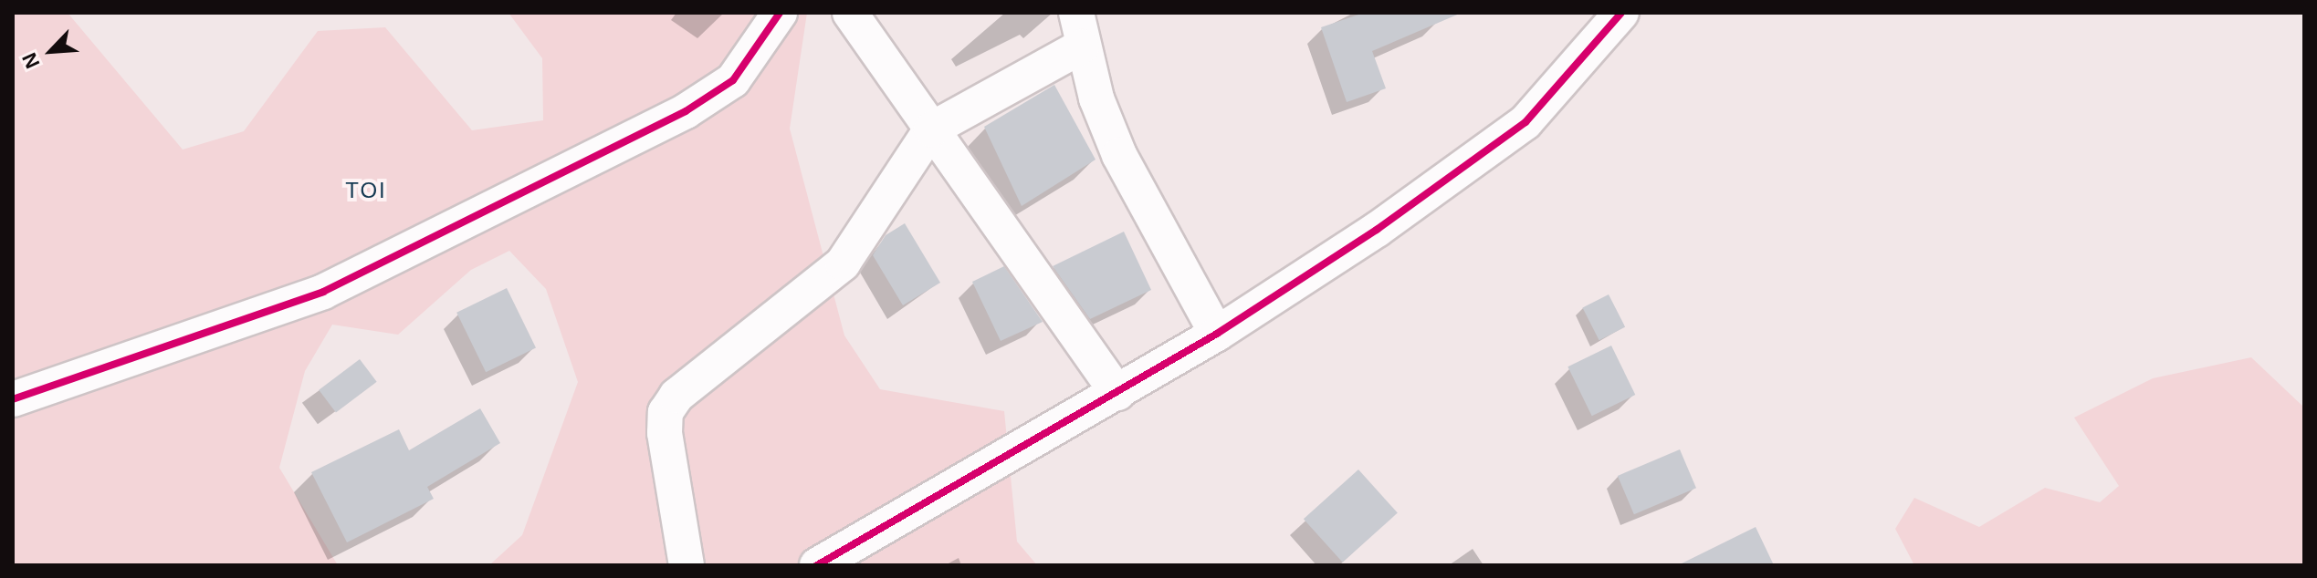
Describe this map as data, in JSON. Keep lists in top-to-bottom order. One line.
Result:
{"districts":["TOI"],"north":"bottom left"}
